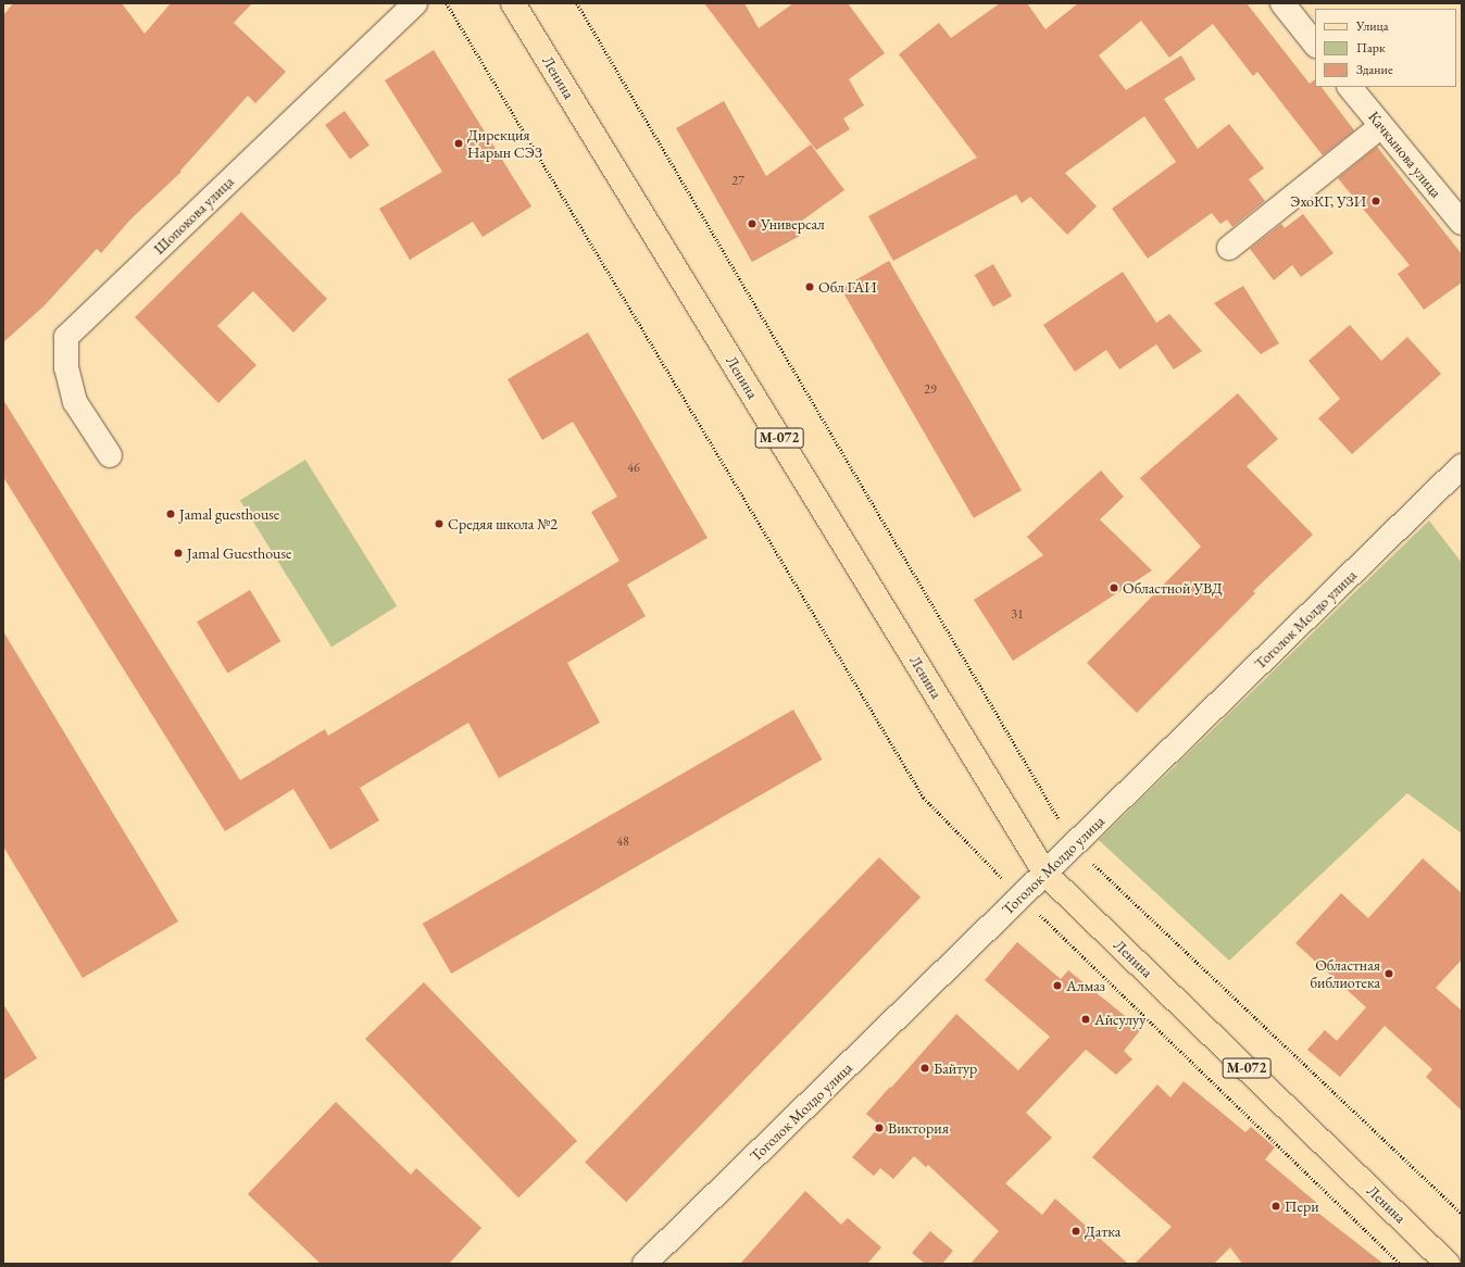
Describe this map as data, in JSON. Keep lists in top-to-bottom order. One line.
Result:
{"streets":{"main road":["Ленина","М-072"],"street":["Качкынова улица","Шопокова улица","Тоголок Молдо улица"]},"crossings":[["Ленина","Тоголок Молдо улица"]],"places":["Дирекция Нарын СЭЗ","ЭхоКГ, УЗИ","Универсал","Обл ГАИ","Jamal guesthouse","Средяя школа №2","Jamal Guesthouse","Областной УВД","Областная библиотека","Алмаз","Айсулуу","Байтур","Виктория","Пери","Датка"],"house_numbers":["27","29","46","31","48"],"legend":["Улица","Парк","Здание"]}
